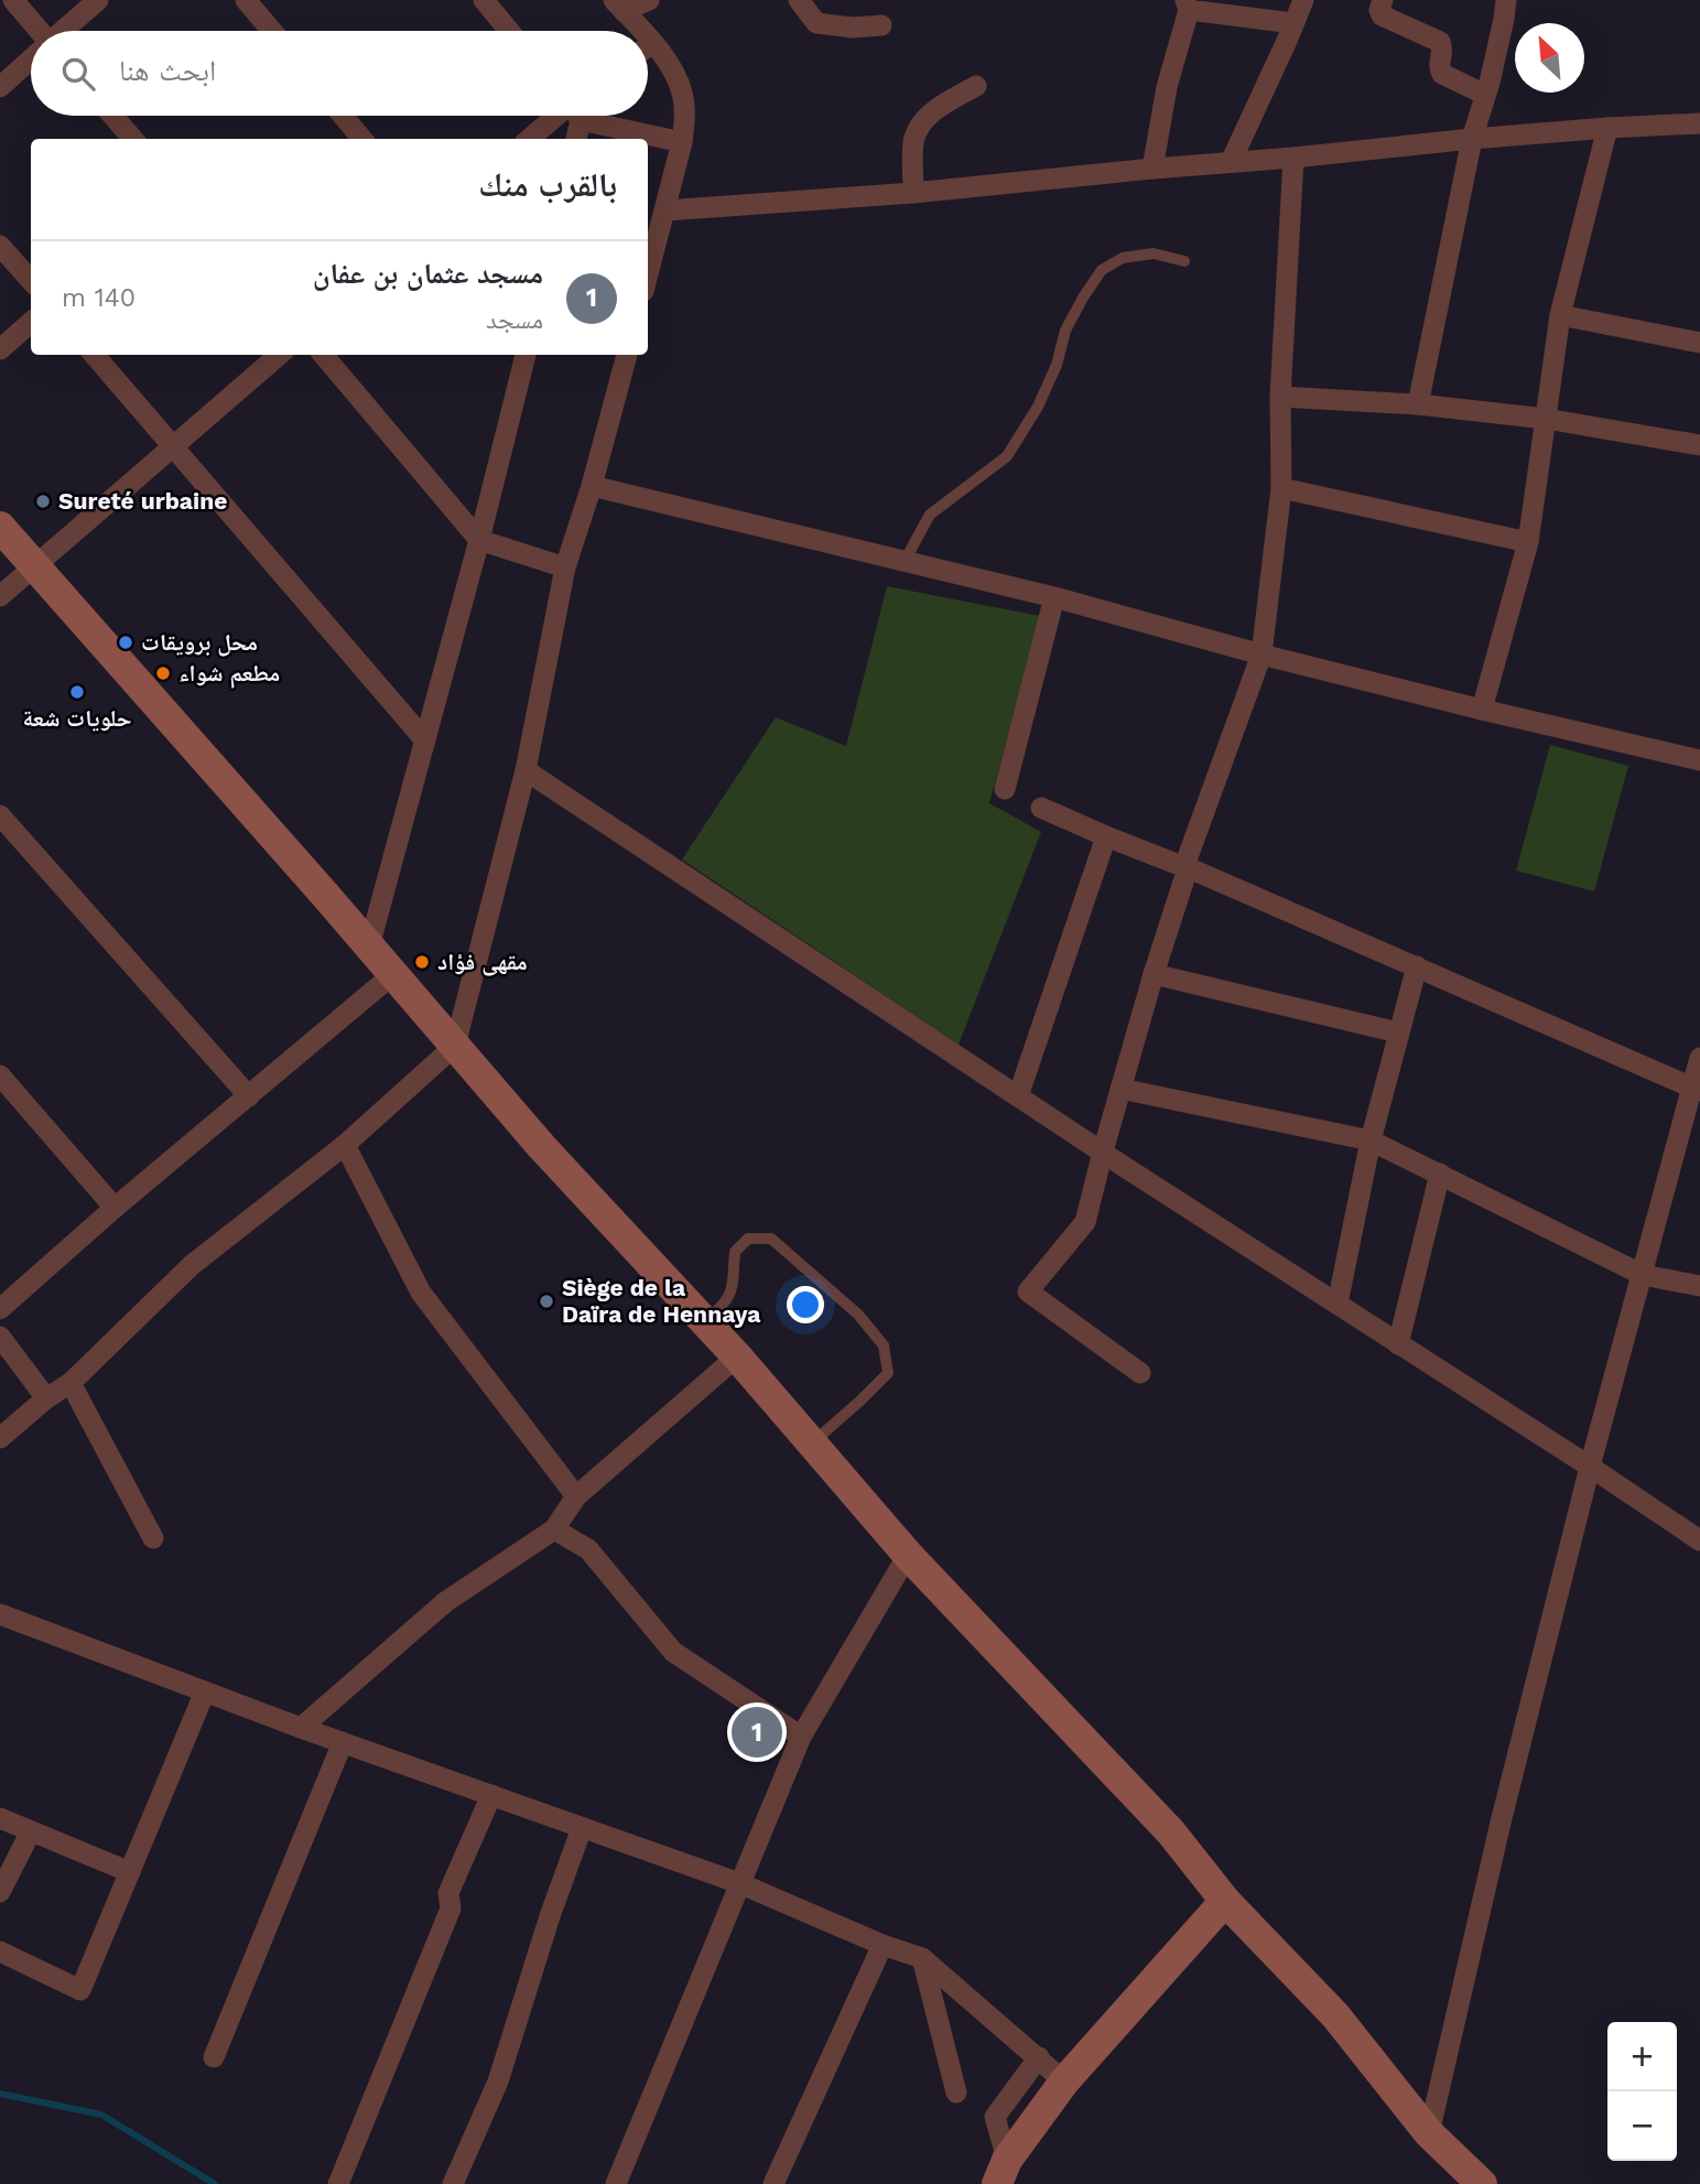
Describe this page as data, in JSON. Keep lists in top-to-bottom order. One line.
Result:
{"places":["Sureté urbaine","محل برويقات","مطعم شواء","حلويات شعة","مقهى فؤاد","Siège de la Daïra de Hennaya"],"north":"top left","page":{"search":"ابحث هنا","heading":"بالقرب منك","list":[{"mark":"1","name":"مسجد عثمان بن عفان","note":"مسجد","value":"140 m"}],"pins":"1","map_buttons":["+","−"]}}
